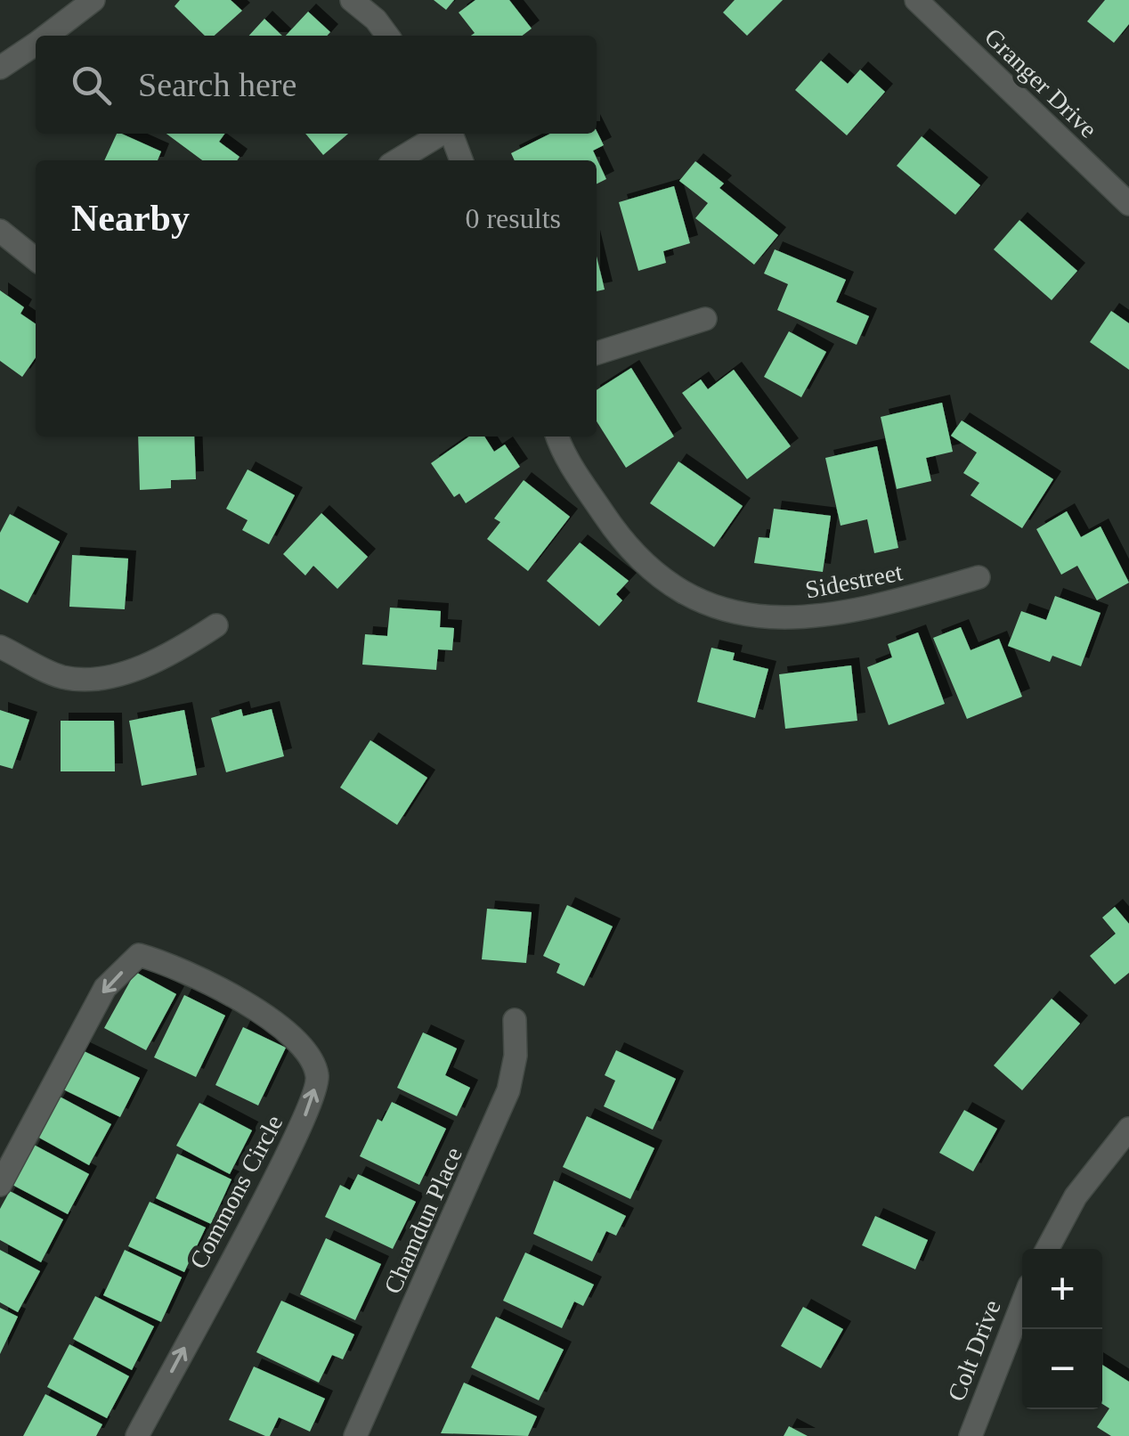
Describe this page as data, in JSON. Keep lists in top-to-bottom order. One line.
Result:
{"streets":{"street":["Granger Drive","Sidestreet","Commons Circle","Chamdun Place","Colt Drive"]},"page":{"search":"Search here","heading":["Nearby","0 results"],"map_buttons":["+","−"]}}
